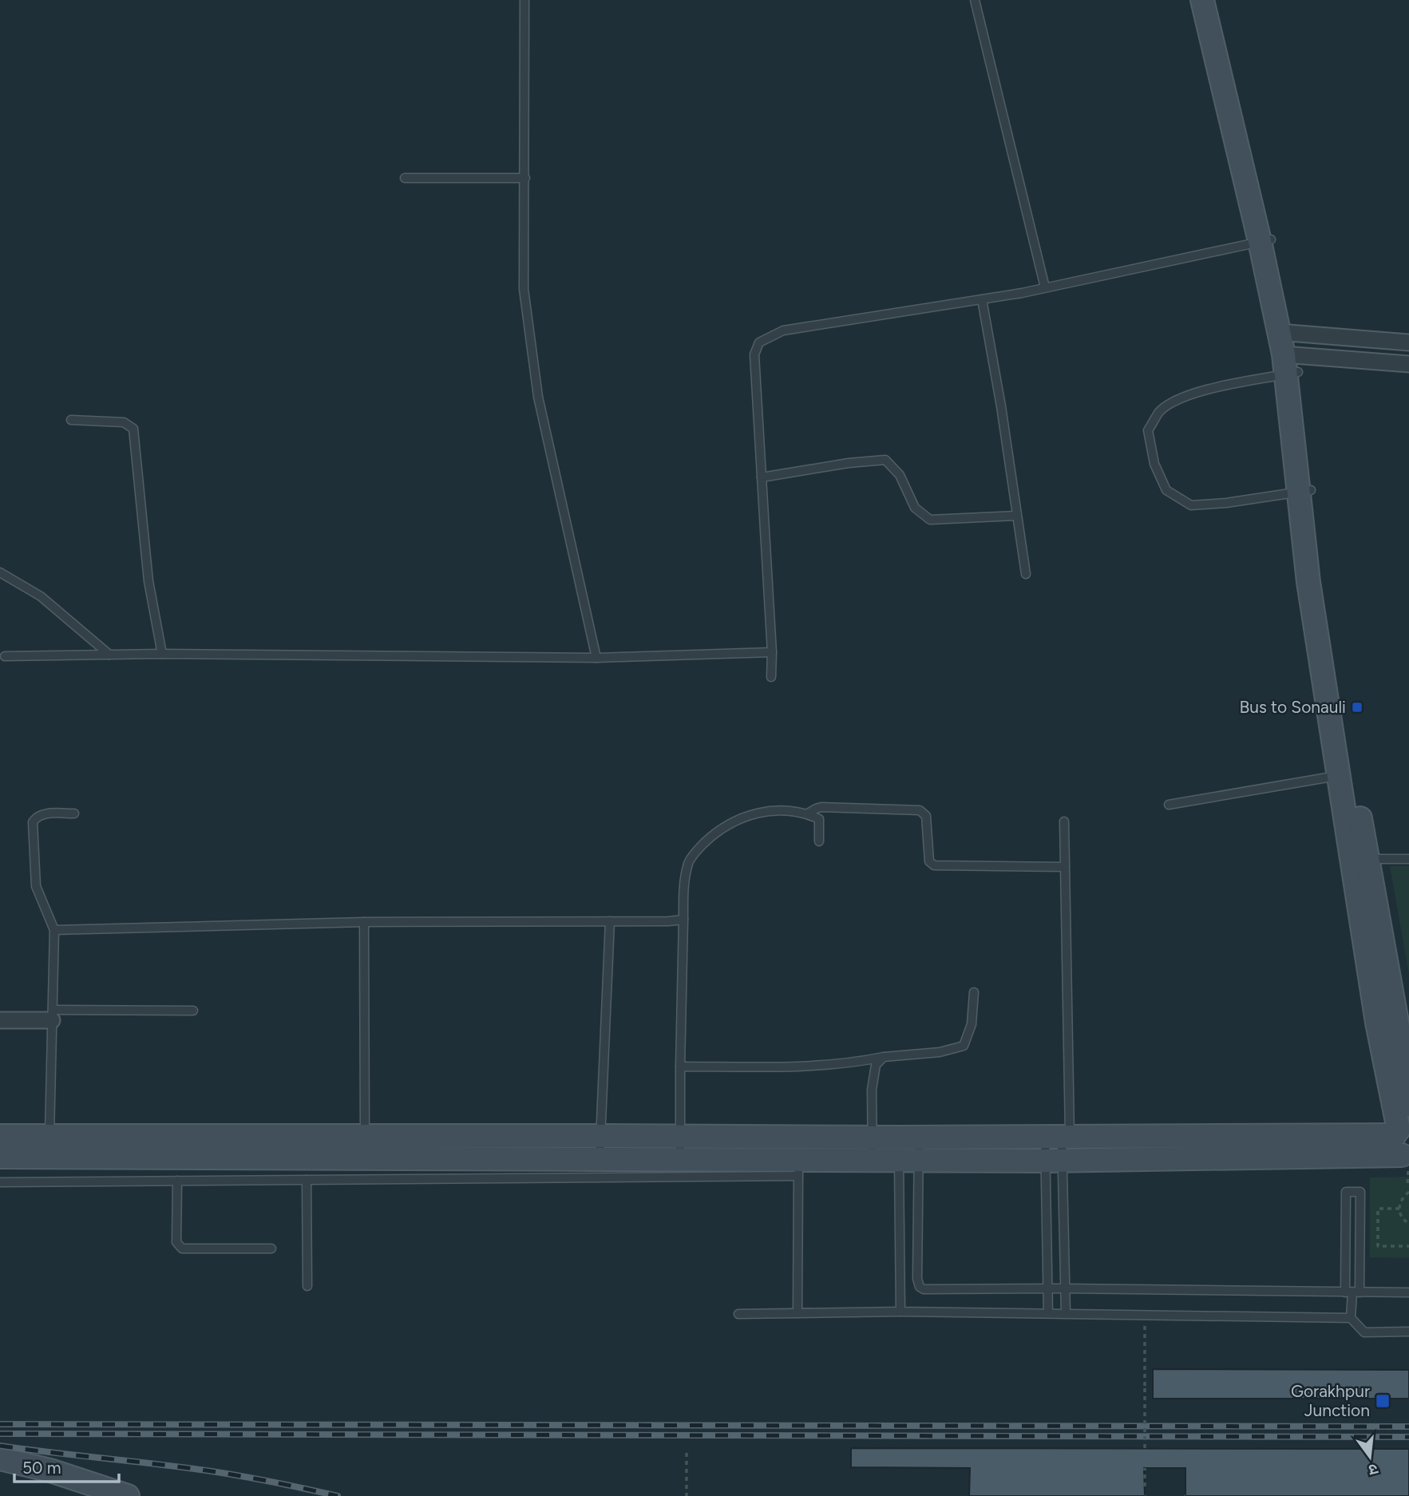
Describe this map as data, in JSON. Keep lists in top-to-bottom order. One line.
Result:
{"places":{"transit":["Bus to Sonauli","Gorakhpur Junction"]},"scale_bar":"50 m","north":"bottom"}
